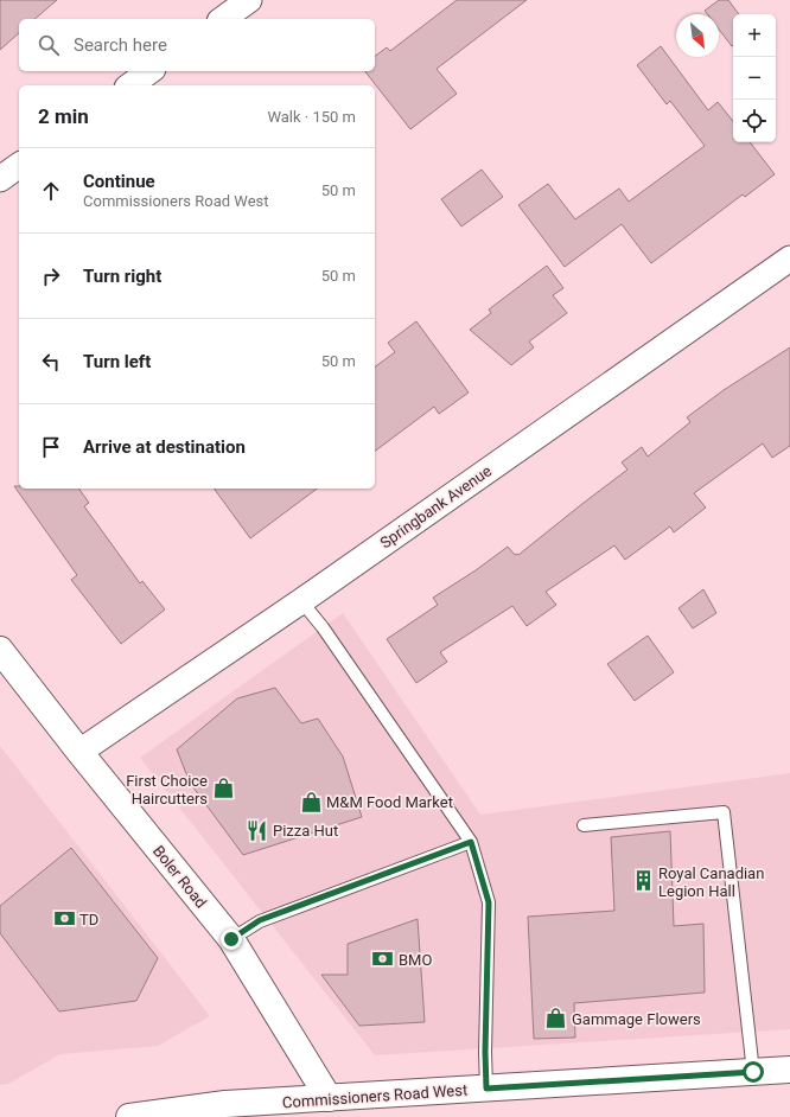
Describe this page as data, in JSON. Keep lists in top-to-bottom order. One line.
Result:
{"streets":{"main road":["Boler Road","Commissioners Road West"],"street":["Springbank Avenue"]},"crossings":[["Springbank Avenue","Boler Road"],["Boler Road","Commissioners Road West"]],"places":{"shop":["First Choice Haircutters","M&M Food Market","Gammage Flowers"],"restaurant":["Pizza Hut"],"building":["Royal Canadian Legion Hall"],"bank":["TD","BMO"]},"north":"bottom right","page":{"map_buttons":["+","−"],"search":"Search here","heading":["2 min","Walk · 150 m"],"list":[["Continue","Commissioners Road West","50 m"],["Turn right","50 m"],["Turn left","50 m"],"Arrive at destination"]}}
